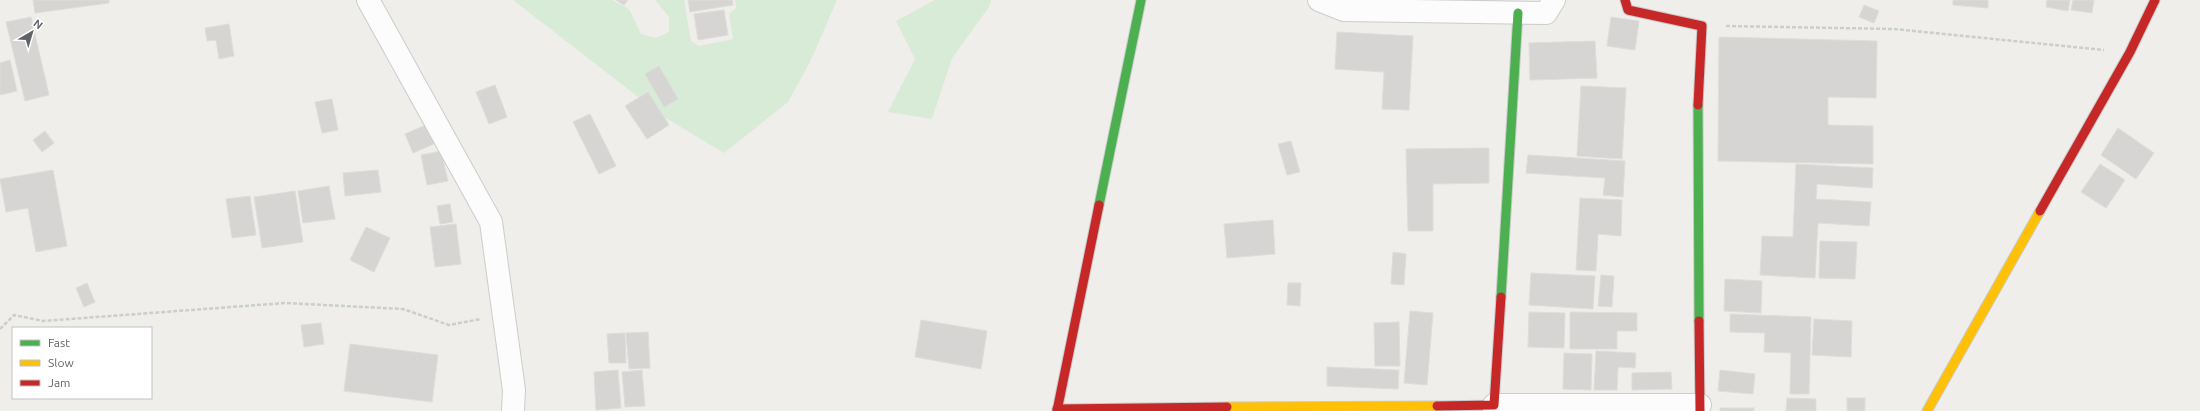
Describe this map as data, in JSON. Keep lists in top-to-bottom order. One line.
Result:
{"legend":["Fast","Slow","Jam"],"north":"top right"}
